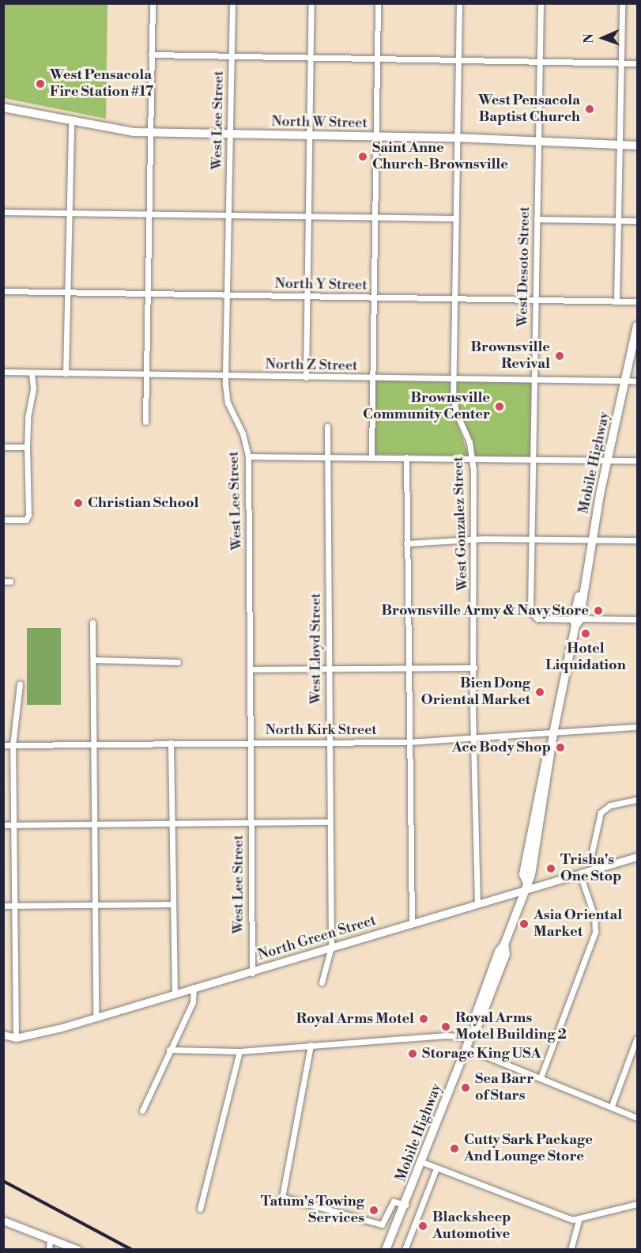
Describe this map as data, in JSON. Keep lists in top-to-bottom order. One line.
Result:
{"streets":{"main road":["North W Street","Mobile Highway"],"street":["West Lee Street","West Desoto Street","North Y Street","North Z Street","West Gonzalez Street","West Lloyd Street","North Kirk Street","North Green Street"]},"crossings":[["West Lee Street","North W Street"],["West Lee Street","North Y Street"],["West Lee Street","North Z Street"],["West Lee Street","North Kirk Street"],["West Lee Street","North Green Street"],["North W Street","West Desoto Street"],["North W Street","West Gonzalez Street"],["West Desoto Street","North Y Street"],["West Desoto Street","North Z Street"],["West Desoto Street","Mobile Highway"],["North Y Street","West Gonzalez Street"],["North Z Street","Mobile Highway"],["North Z Street","West Gonzalez Street"],["Mobile Highway","North Kirk Street"],["Mobile Highway","North Green Street"],["West Gonzalez Street","North Kirk Street"],["West Gonzalez Street","North Green Street"],["West Lloyd Street","North Kirk Street"],["West Lloyd Street","North Green Street"]],"places":["West Pensacola Fire Station #17","West Pensacola Baptist Church","Saint Anne Church-Brownsville","Brownsville Revival","Brownsville Community Center","Christian School","Brownsville Army & Navy Store","Hotel Liquidation","Bien Dong Oriental Market","Ace Body Shop","Trisha's One Stop","Asia Oriental Market","Royal Arms Motel","Royal Arms Motel Building 2","Storage King USA","Sea Barr of Stars","Cutty Sark Package And Lounge Store","Tatum's Towing Services","Blacksheep Automotive"],"north":"left"}
